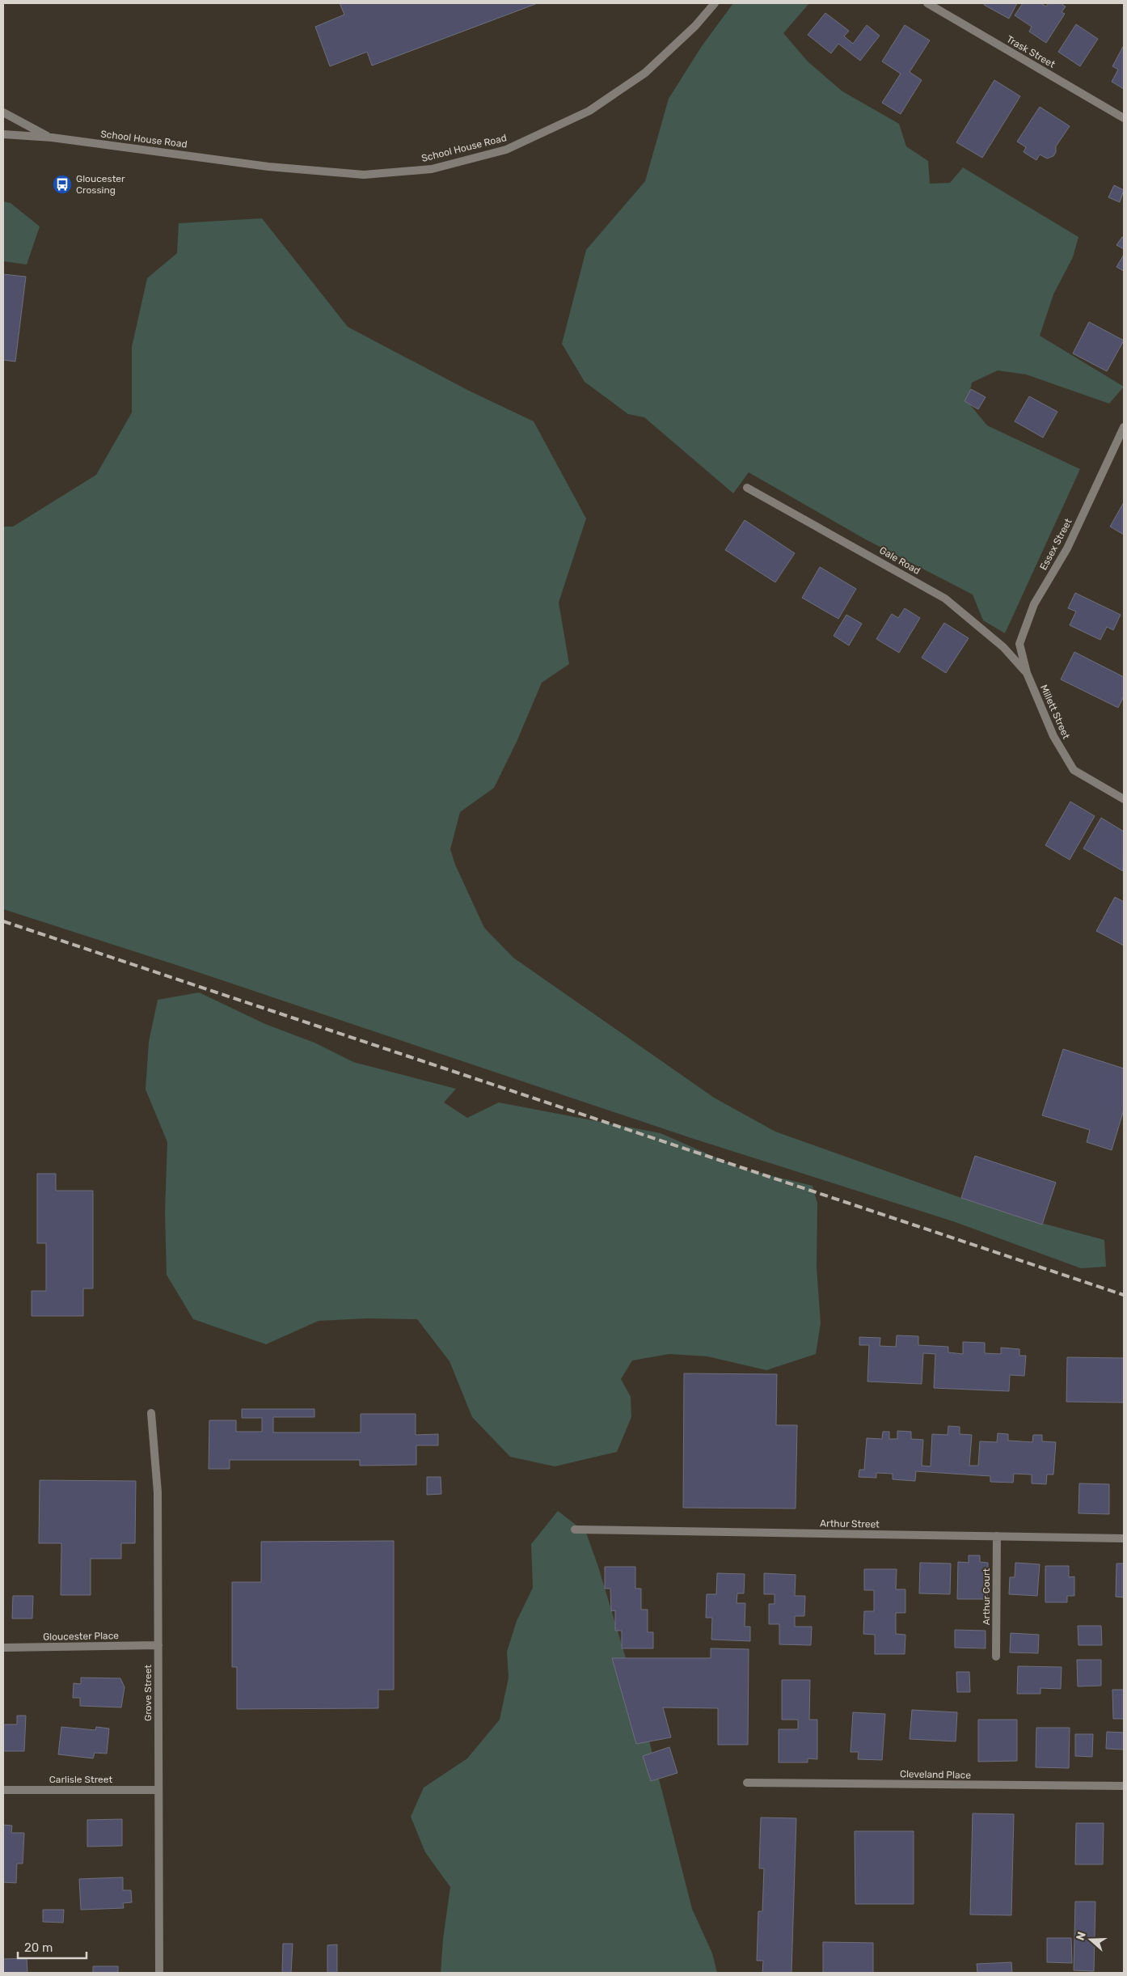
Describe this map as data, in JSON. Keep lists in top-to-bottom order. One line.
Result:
{"streets":{"street":["Trask Street","School House Road","Essex Street","Gale Road","Millett Street","Arthur Street","Arthur Court","Gloucester Place","Grove Street","Cleveland Place","Carlisle Street"]},"crossings":[["Essex Street","Gale Road"],["Essex Street","Millett Street"],["Gale Road","Millett Street"],["Arthur Street","Arthur Court"],["Gloucester Place","Grove Street"],["Grove Street","Carlisle Street"]],"places":{"bus stop":["Gloucester Crossing"]},"scale_bar":"20 m","north":"left"}
